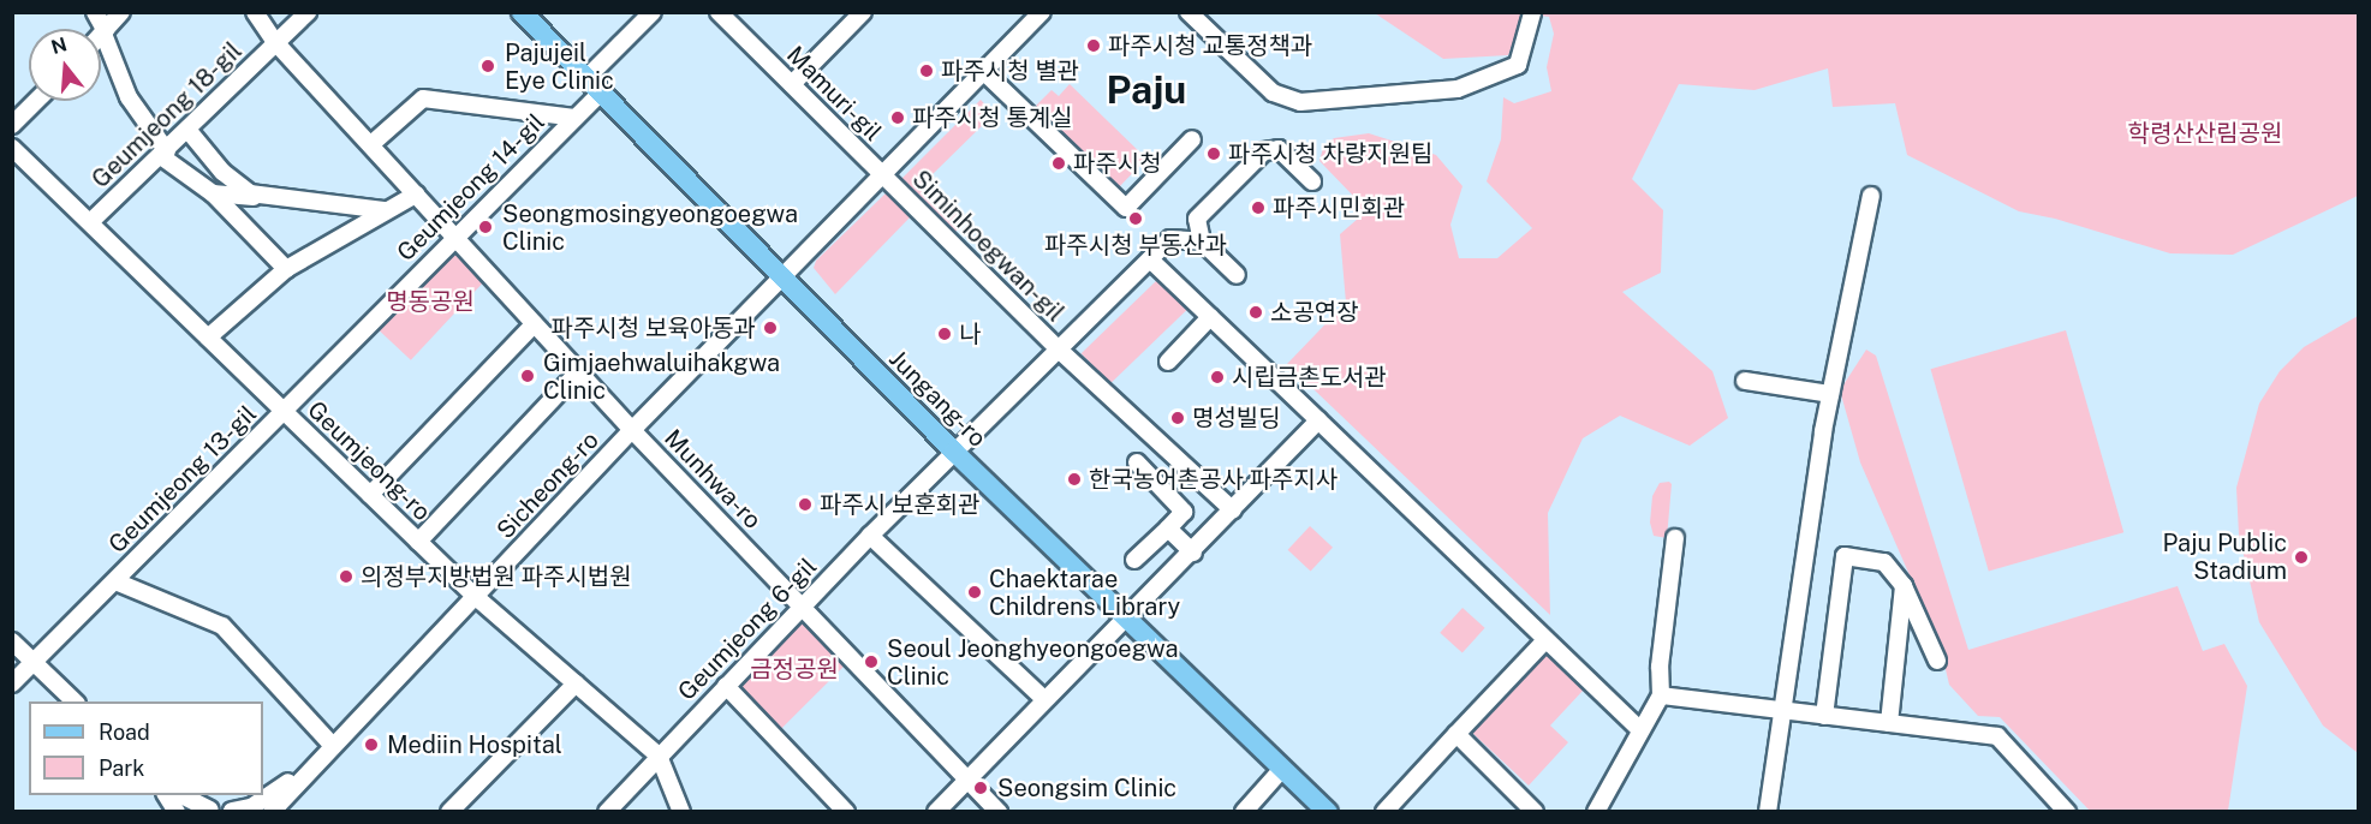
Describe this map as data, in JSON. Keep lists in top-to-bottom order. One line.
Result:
{"streets":{"main road":["Jungang-ro"],"street":["Mamuri-gil","Geumjeong 18-gil","Geumjeong 14-gil","Siminhoegwan-gil","Geumjeong-ro","Geumjeong 13-gil","Munhwa-ro","Sicheong-ro","Geumjeong 6-gil"]},"crossings":[["Mamuri-gil","Siminhoegwan-gil"],["Mamuri-gil","Sicheong-ro"],["Geumjeong 18-gil","Geumjeong-ro"],["Geumjeong 18-gil","Munhwa-ro"],["Geumjeong 14-gil","Jungang-ro"],["Geumjeong 14-gil","Geumjeong-ro"],["Geumjeong 14-gil","Geumjeong 13-gil"],["Geumjeong 14-gil","Munhwa-ro"],["Siminhoegwan-gil","Sicheong-ro"],["Siminhoegwan-gil","Geumjeong 6-gil"],["Jungang-ro","Sicheong-ro"],["Jungang-ro","Geumjeong 6-gil"],["Geumjeong-ro","Geumjeong 13-gil"],["Geumjeong-ro","Sicheong-ro"],["Geumjeong-ro","Geumjeong 6-gil"],["Geumjeong 13-gil","Sicheong-ro"],["Munhwa-ro","Sicheong-ro"],["Munhwa-ro","Geumjeong 6-gil"]],"districts":["Paju"],"parks":["학령산산림공원","명동공원","금정공원"],"places":["파주시청 교통정책과","Pajujeil Eye Clinic","파주시청 별관","파주시청 통계실","파주시청 차량지원팀","파주시청","파주시민회관","파주시청 부동산과","Seongmosingyeongoegwa Clinic","소공연장","파주시청 보육아동과","나","Gimjaehwaluihakgwa Clinic","시립금촌도서관","명성빌딩","한국농어촌공사 파주지사","파주시 보훈회관","Paju Public Stadium","의정부지방법원 파주시법원","Chaektarae Childrens Library","Seoul Jeonghyeongoegwa Clinic","Mediin Hospital","Seongsim Clinic"],"legend":["Road","Park"],"north":"top"}
